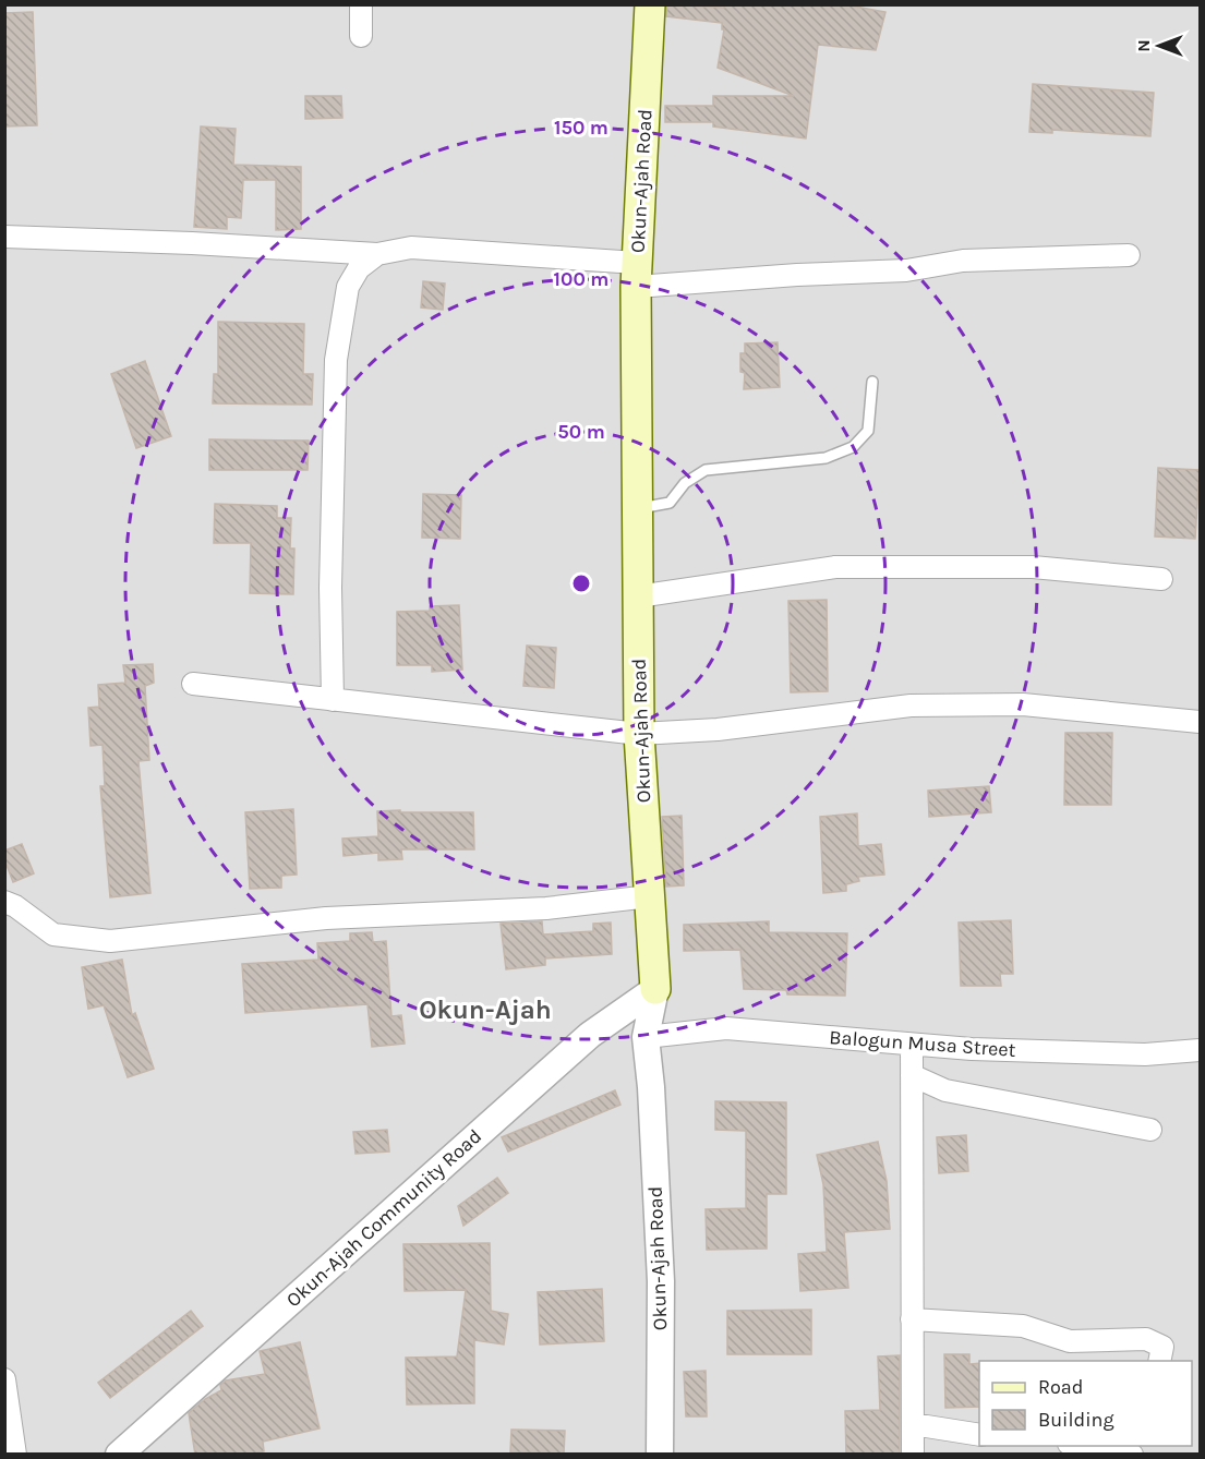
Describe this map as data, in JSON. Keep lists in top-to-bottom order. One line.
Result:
{"streets":{"main road":["Okun-Ajah Road"],"street":["Balogun Musa Street","Okun-Ajah Community Road"]},"crossings":[["Okun-Ajah Road","Balogun Musa Street"],["Okun-Ajah Road","Okun-Ajah Community Road"]],"districts":["Okun-Ajah"],"legend":["Road","Building"],"north":"left","rings":["150 m","100 m","50 m"]}
